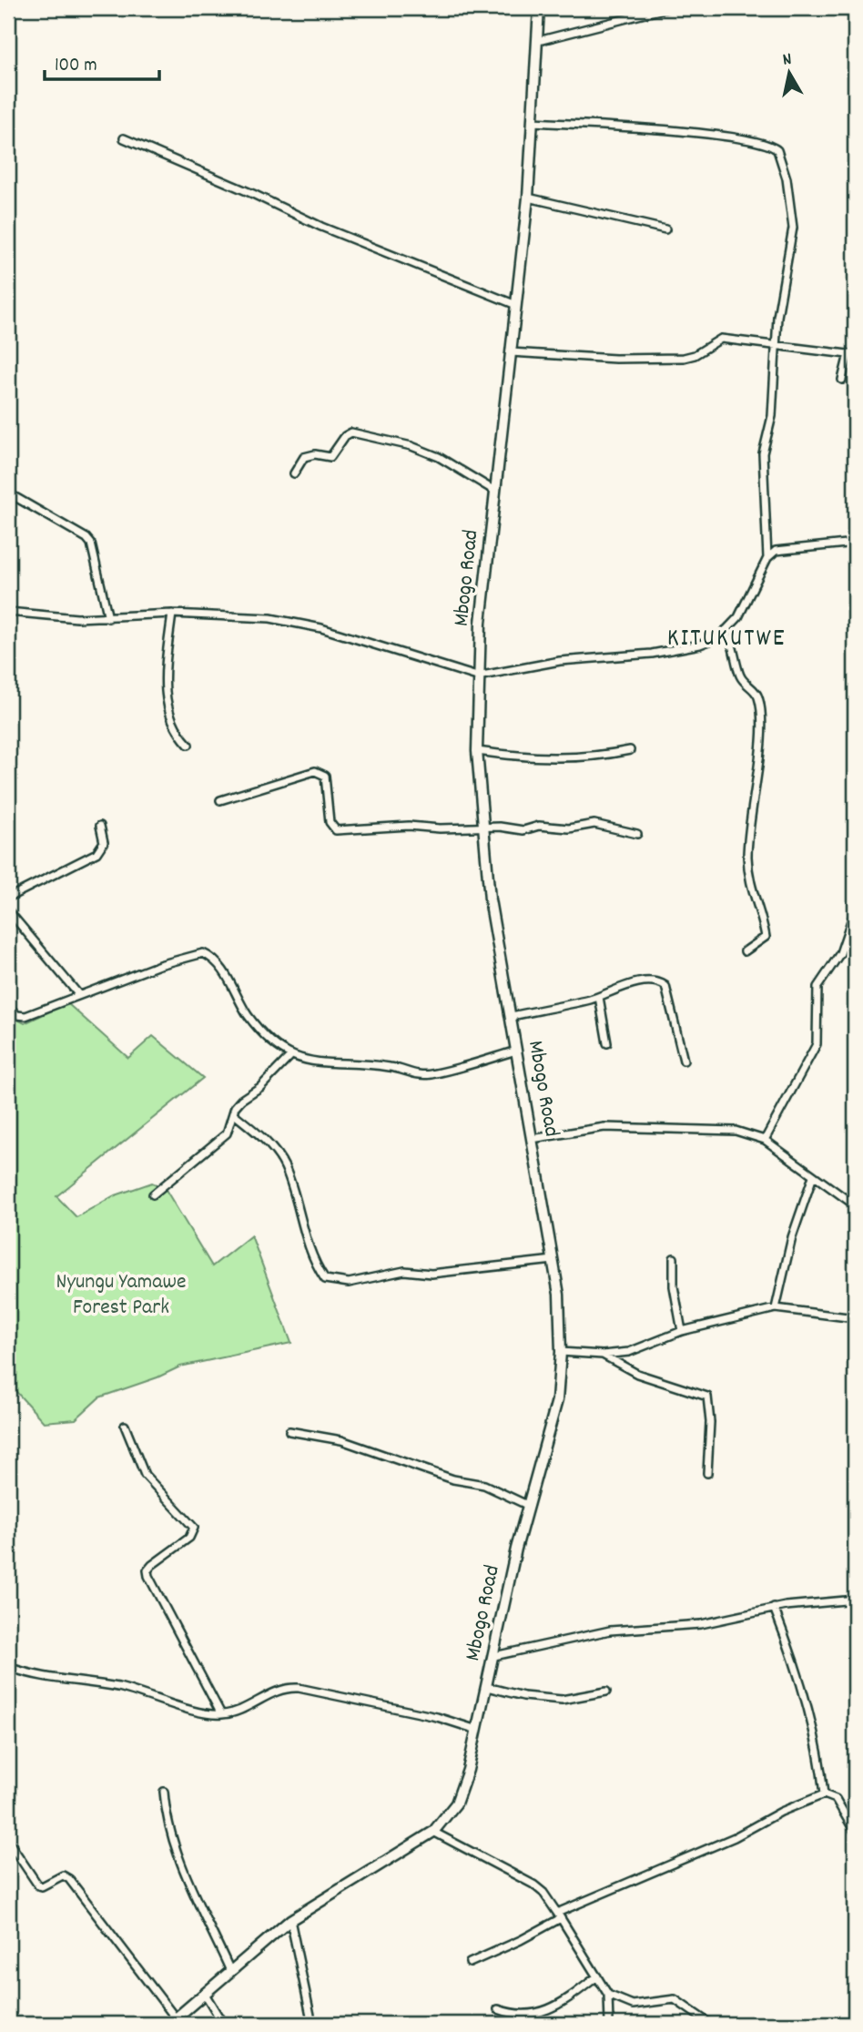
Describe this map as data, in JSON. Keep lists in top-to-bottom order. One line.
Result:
{"streets":{"main road":["Mbogo Road"]},"districts":["KITUKUTWE"],"parks":["Nyungu Yamawe Forest Park"],"scale_bar":"100 m","north":"top"}
